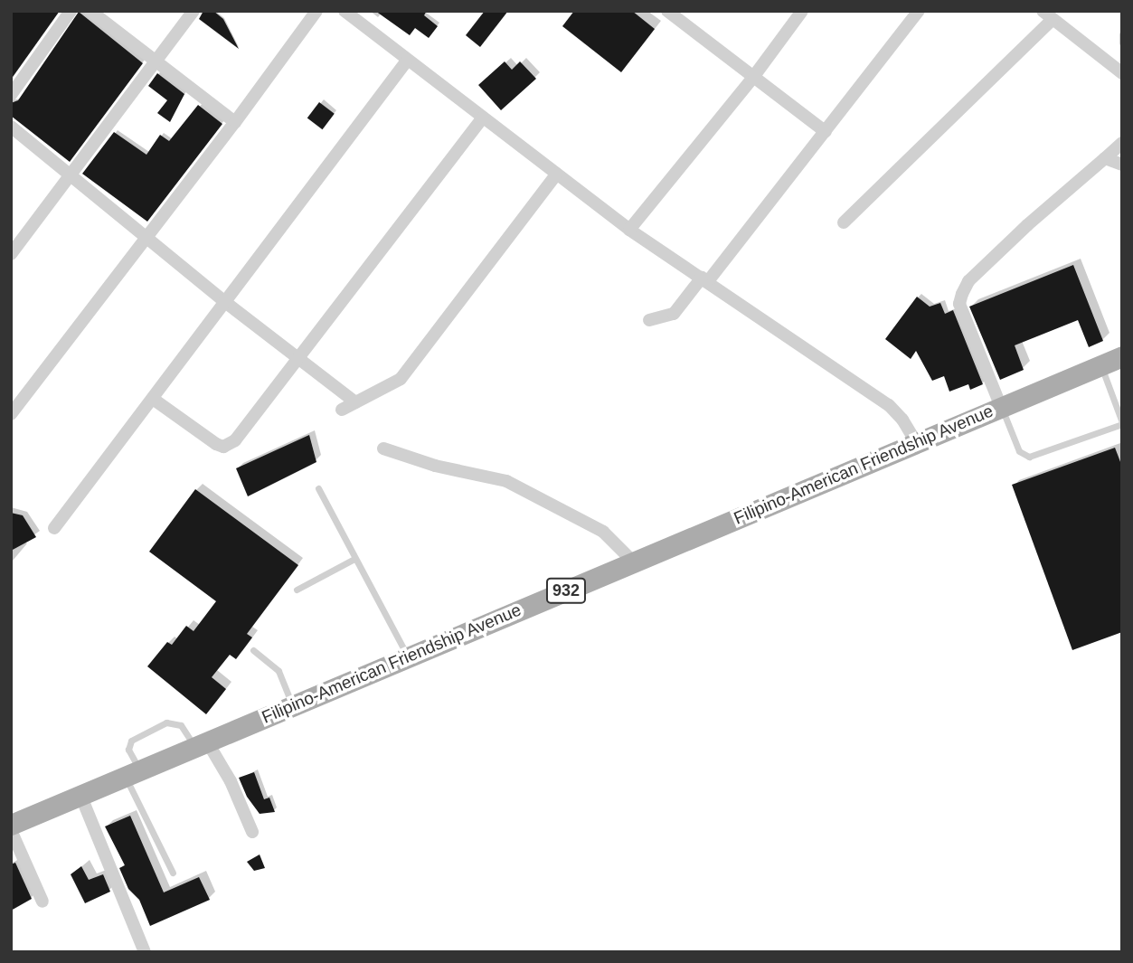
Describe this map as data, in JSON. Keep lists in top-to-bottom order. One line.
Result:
{"streets":{"main road":["Filipino-American Friendship Avenue","932"]}}
